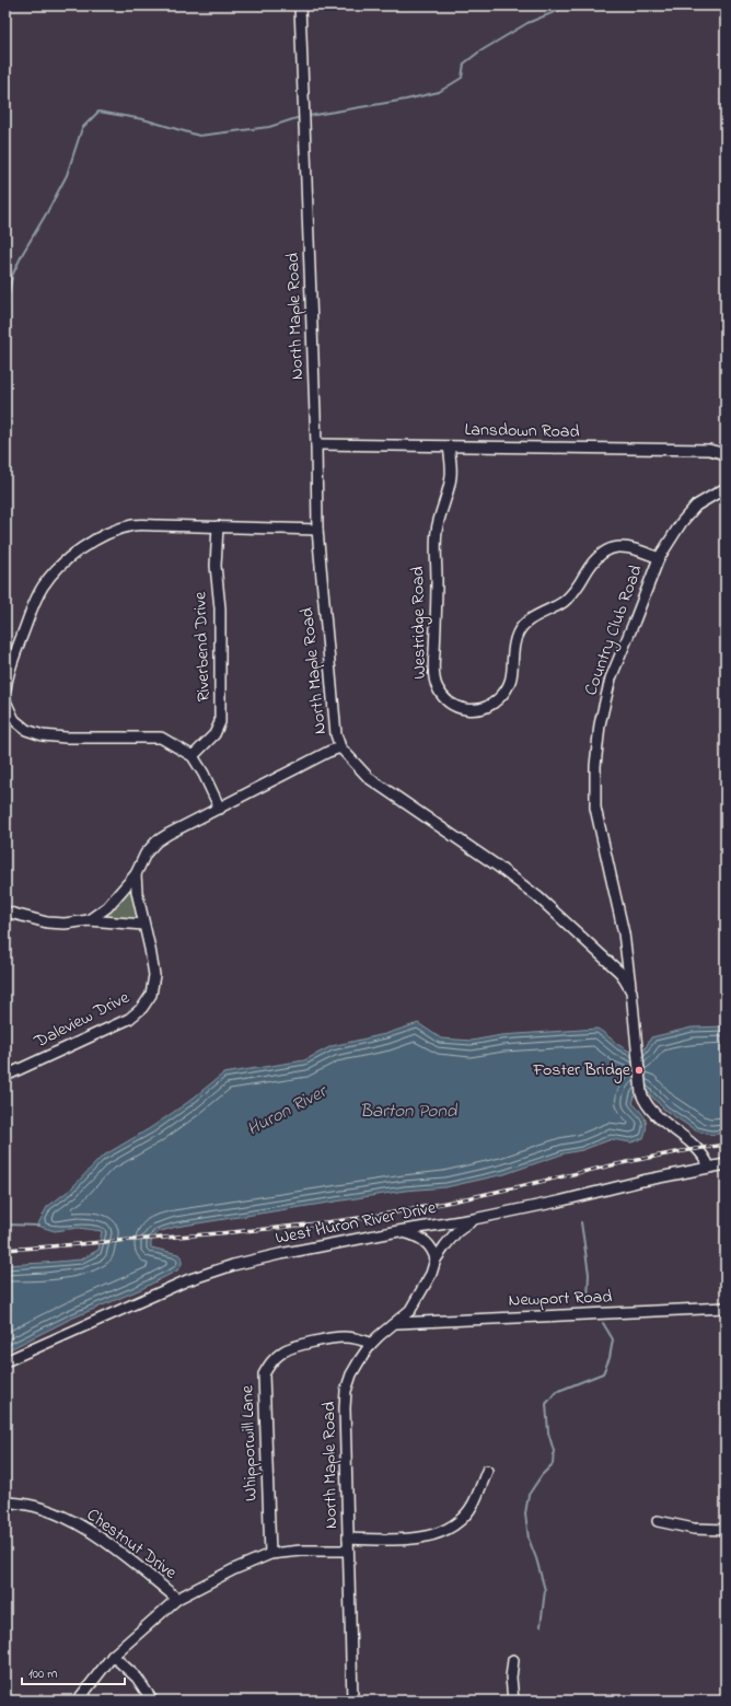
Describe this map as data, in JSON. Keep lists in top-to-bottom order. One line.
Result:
{"streets":{"street":["North Maple Road","Lansdown Road","Westridge Road","Country Club Road","Riverbend Drive","Daleview Drive","West Huron River Drive","Newport Road","Whipporwill Lane","Chestnut Drive"]},"crossings":[["North Maple Road","Lansdown Road"],["North Maple Road","Country Club Road"],["North Maple Road","West Huron River Drive"],["North Maple Road","Newport Road"],["North Maple Road","Whipporwill Lane"],["Lansdown Road","Westridge Road"],["Westridge Road","Country Club Road"]],"water":["Huron River","Barton Pond"],"places":["Foster Bridge"],"scale_bar":"100 m"}
